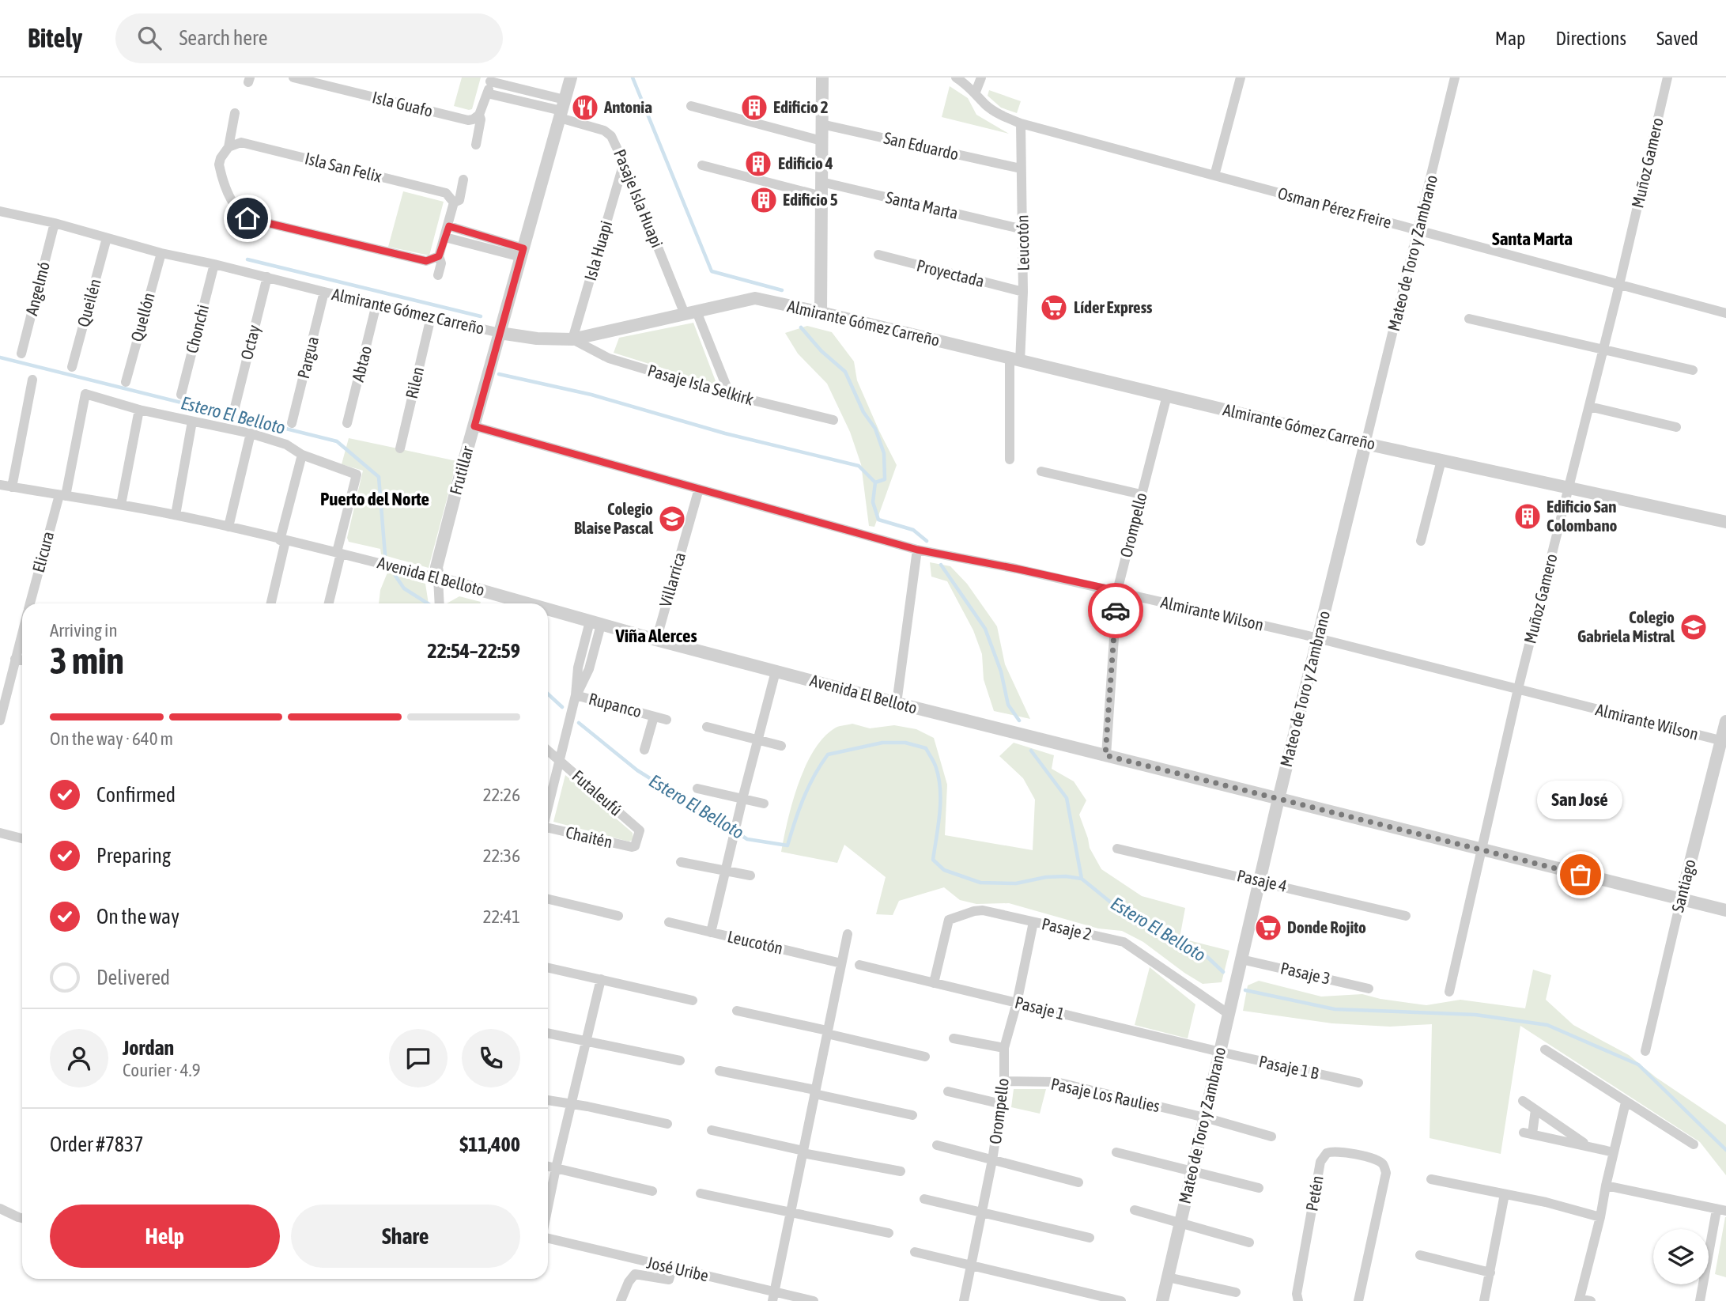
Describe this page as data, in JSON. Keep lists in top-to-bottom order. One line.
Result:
{"streets":{"street":["Isla Guafo","San Eduardo","Muñoz Gamero","Isla San Felix","Pasaje Isla Huapi","Santa Marta","Osman Pérez Freire","Leucotón","Isla Huapi","Mateo de Toro y Zambrano","Proyectada","Angelmó","Queilén","Almirante Gómez Carreño","Quellón","Chonchi","Octay","Pargua","Abtao","Rilen","Pasaje Isla Selkirk","Frutillar","Orompello","Elicura","Avenida El Belloto","Villarrica","Almirante Wilson","Rupanco","Futaleufú","Chaitén","Pasaje 4","Santiago","Pasaje 2","Pasaje 3","Pasaje 1","Pasaje 1 B","Pasaje Los Raulies","Petén","José Uribe"]},"crossings":[["San Eduardo","Leucotón"],["Muñoz Gamero","Osman Pérez Freire"],["Muñoz Gamero","Almirante Gómez Carreño"],["Muñoz Gamero","Avenida El Belloto"],["Muñoz Gamero","Almirante Wilson"],["Pasaje Isla Huapi","Isla Huapi"],["Pasaje Isla Huapi","Almirante Gómez Carreño"],["Pasaje Isla Huapi","Pasaje Isla Selkirk"],["Pasaje Isla Huapi","Frutillar"],["Santa Marta","Leucotón"],["Osman Pérez Freire","Leucotón"],["Osman Pérez Freire","Mateo de Toro y Zambrano"],["Leucotón","Proyectada"],["Leucotón","Almirante Gómez Carreño"],["Isla Huapi","Almirante Gómez Carreño"],["Isla Huapi","Pasaje Isla Selkirk"],["Mateo de Toro y Zambrano","Almirante Gómez Carreño"],["Mateo de Toro y Zambrano","Avenida El Belloto"],["Mateo de Toro y Zambrano","Almirante Wilson"],["Mateo de Toro y Zambrano","Pasaje 4"],["Mateo de Toro y Zambrano","Pasaje 2"],["Mateo de Toro y Zambrano","Pasaje 3"],["Mateo de Toro y Zambrano","Pasaje 1"],["Mateo de Toro y Zambrano","Pasaje 1 B"],["Mateo de Toro y Zambrano","Pasaje Los Raulies"],["Angelmó","Almirante Gómez Carreño"],["Queilén","Almirante Gómez Carreño"],["Almirante Gómez Carreño","Quellón"],["Almirante Gómez Carreño","Chonchi"],["Almirante Gómez Carreño","Octay"],["Almirante Gómez Carreño","Pargua"],["Almirante Gómez Carreño","Abtao"],["Almirante Gómez Carreño","Rilen"],["Almirante Gómez Carreño","Pasaje Isla Selkirk"],["Almirante Gómez Carreño","Frutillar"],["Almirante Gómez Carreño","Orompello"],["Frutillar","Avenida El Belloto"],["Frutillar","Almirante Wilson"],["Orompello","Avenida El Belloto"],["Orompello","Almirante Wilson"],["Orompello","Pasaje 2"],["Orompello","Pasaje 1"],["Orompello","Pasaje Los Raulies"],["Elicura","Avenida El Belloto"],["Avenida El Belloto","Villarrica"],["Avenida El Belloto","Santiago"],["Villarrica","Almirante Wilson"],["Almirante Wilson","Santiago"],["Futaleufú","Chaitén"],["Pasaje 2","Pasaje 1"],["Pasaje 1","Pasaje 1 B"]],"districts":["Santa Marta","Puerto del Norte","Viña Alerces"],"water":["Estero El Belloto"],"places":{"restaurant":["Antonia"],"building":["Edificio 2","Edificio 4","Edificio 5","Edificio San Colombano"],"supermarket":["Líder Express","Donde Rojito"],"school or university":["Colegio Blaise Pascal","Colegio Gabriela Mistral"],"other":["San José"]},"page":{"header":"Bitely","search":"Search here","nav":["Map","Directions","Saved"],"heading":["3 min","Arriving in","22:54–22:59"],"panel":["Jordan","Courier · 4.9","Order #7837","$11,400"],"bar":"On the way · 640 m","list":[["Confirmed","22:26"],["Preparing","22:36"],["On the way","22:41"],"Delivered"],"bubble":"San José","buttons":["Help","Share"]}}
